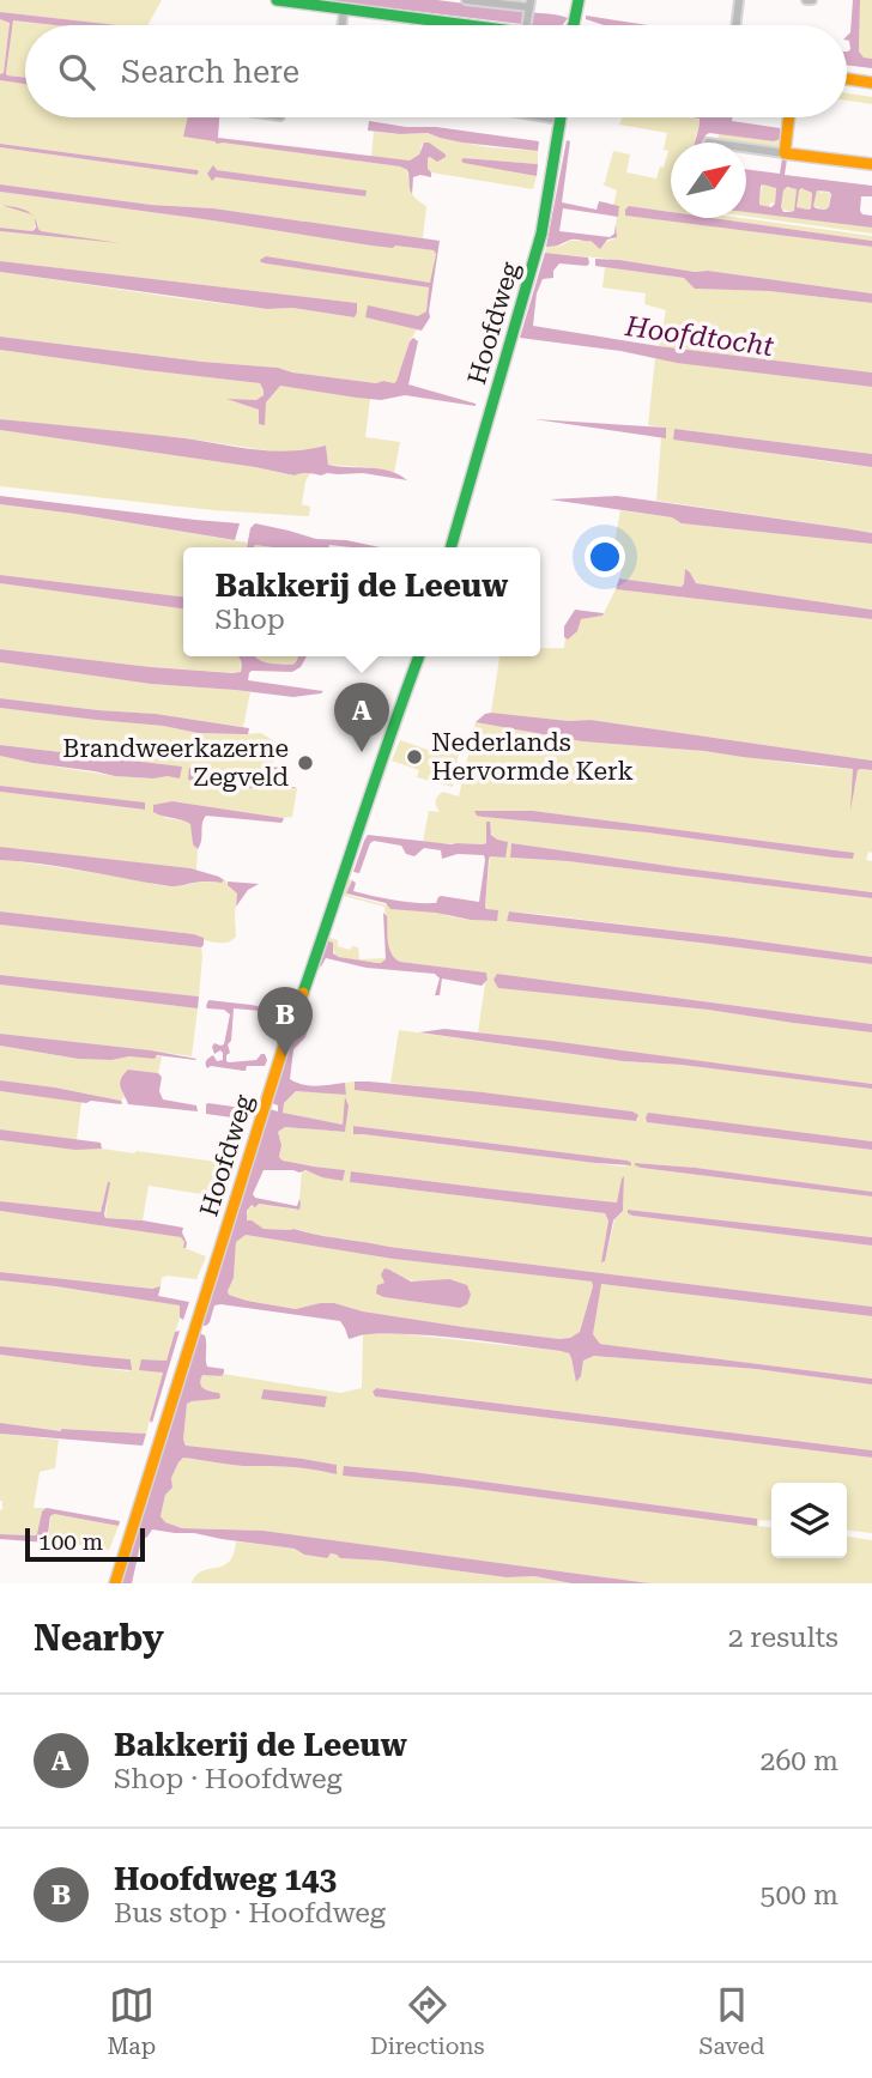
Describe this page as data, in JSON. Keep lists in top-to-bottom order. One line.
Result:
{"streets":{"street":["Hoofdweg"]},"water":["Hoofdtocht"],"places":["Nederlands Hervormde Kerk","Brandweerkazerne Zegveld"],"scale_bar":"100 m","north":"top right","page":{"search":"Search here","popup":["Bakkerij de Leeuw","Shop"],"pins":["A","B"],"scale":"100 m","heading":["Nearby","2 results"],"list":[{"mark":"A","name":"Bakkerij de Leeuw","note":"Shop · Hoofdweg","value":"260 m"},{"mark":"B","name":"Hoofdweg 143","note":"Bus stop · Hoofdweg","value":"500 m"}],"nav":["Map","Directions","Saved"]}}
